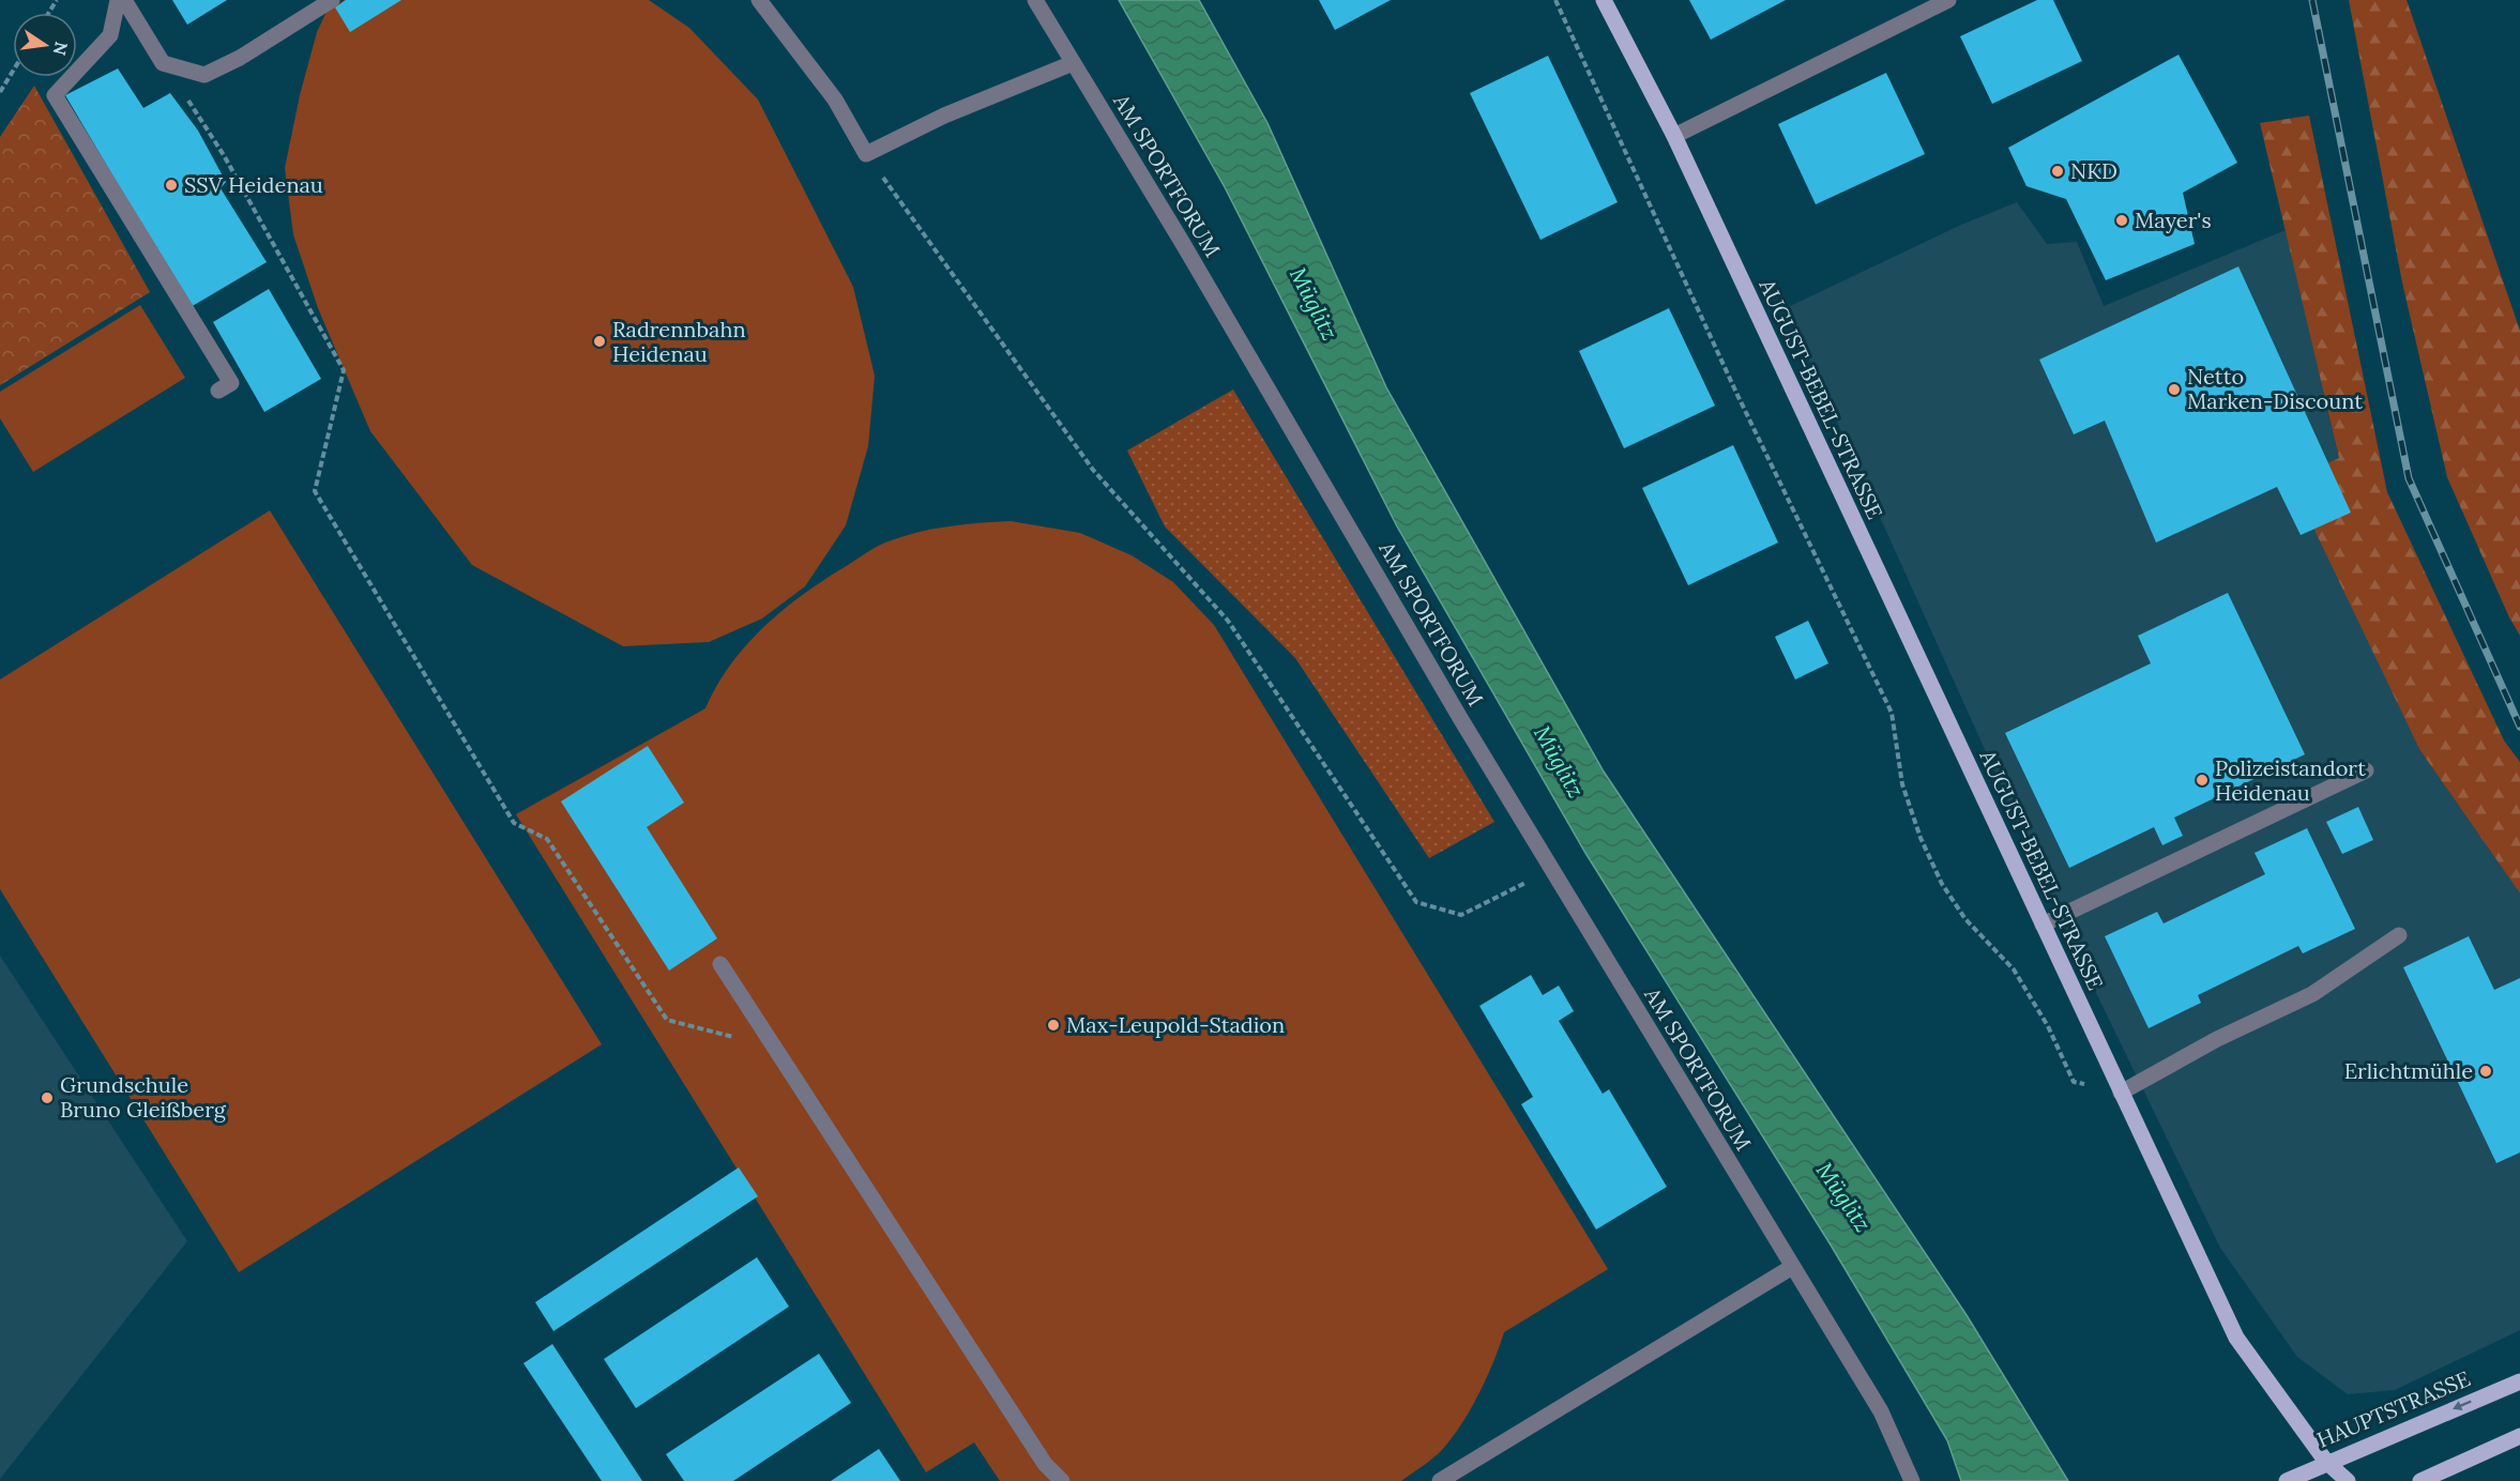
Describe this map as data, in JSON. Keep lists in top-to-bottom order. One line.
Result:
{"streets":{"main road":["AUGUST-BEBEL-STRASSE","HAUPTSTRASSE"],"street":["AM SPORTFORUM"]},"crossings":[["AUGUST-BEBEL-STRASSE","HAUPTSTRASSE"]],"water":["Müglitz"],"places":["NKD","SSV Heidenau","Mayer's","Radrennbahn Heidenau","Netto Marken-Discount","Polizeistandort Heidenau","Max-Leupold-Stadion","Erlichtmühle","Grundschule Bruno Gleißberg"],"north":"right"}
